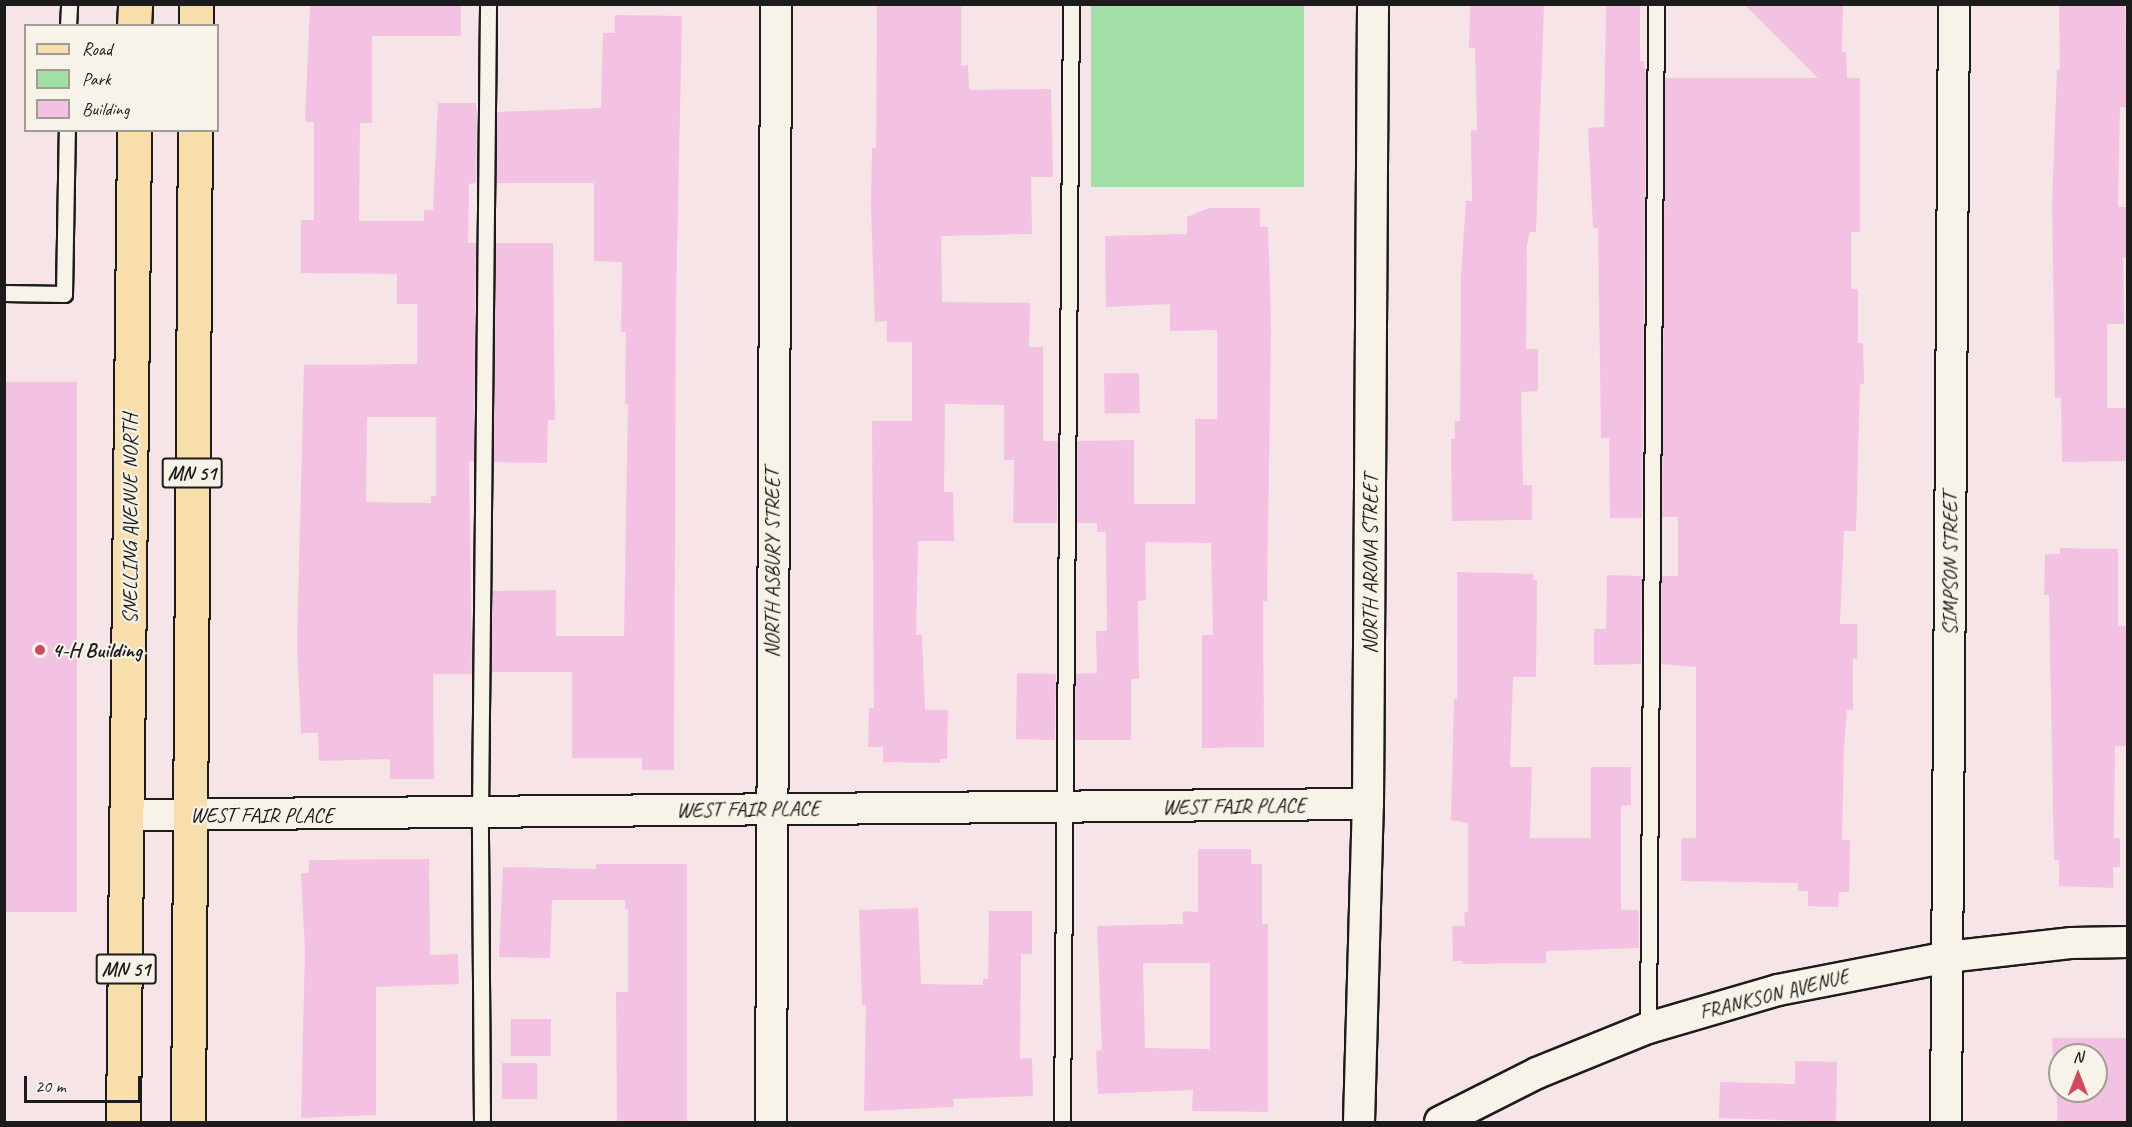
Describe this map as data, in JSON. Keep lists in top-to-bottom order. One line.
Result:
{"streets":{"main road":["MN 51","SNELLING AVENUE NORTH"],"street":["NORTH ASBURY STREET","NORTH ARONA STREET","SIMPSON STREET","WEST FAIR PLACE","FRANKSON AVENUE"]},"crossings":[["MN 51","WEST FAIR PLACE"],["SNELLING AVENUE NORTH","WEST FAIR PLACE"],["NORTH ASBURY STREET","WEST FAIR PLACE"],["NORTH ARONA STREET","WEST FAIR PLACE"],["SIMPSON STREET","FRANKSON AVENUE"]],"places":["4-H Building"],"legend":["Road","Park","Building"],"scale_bar":"20 m","north":"top"}
